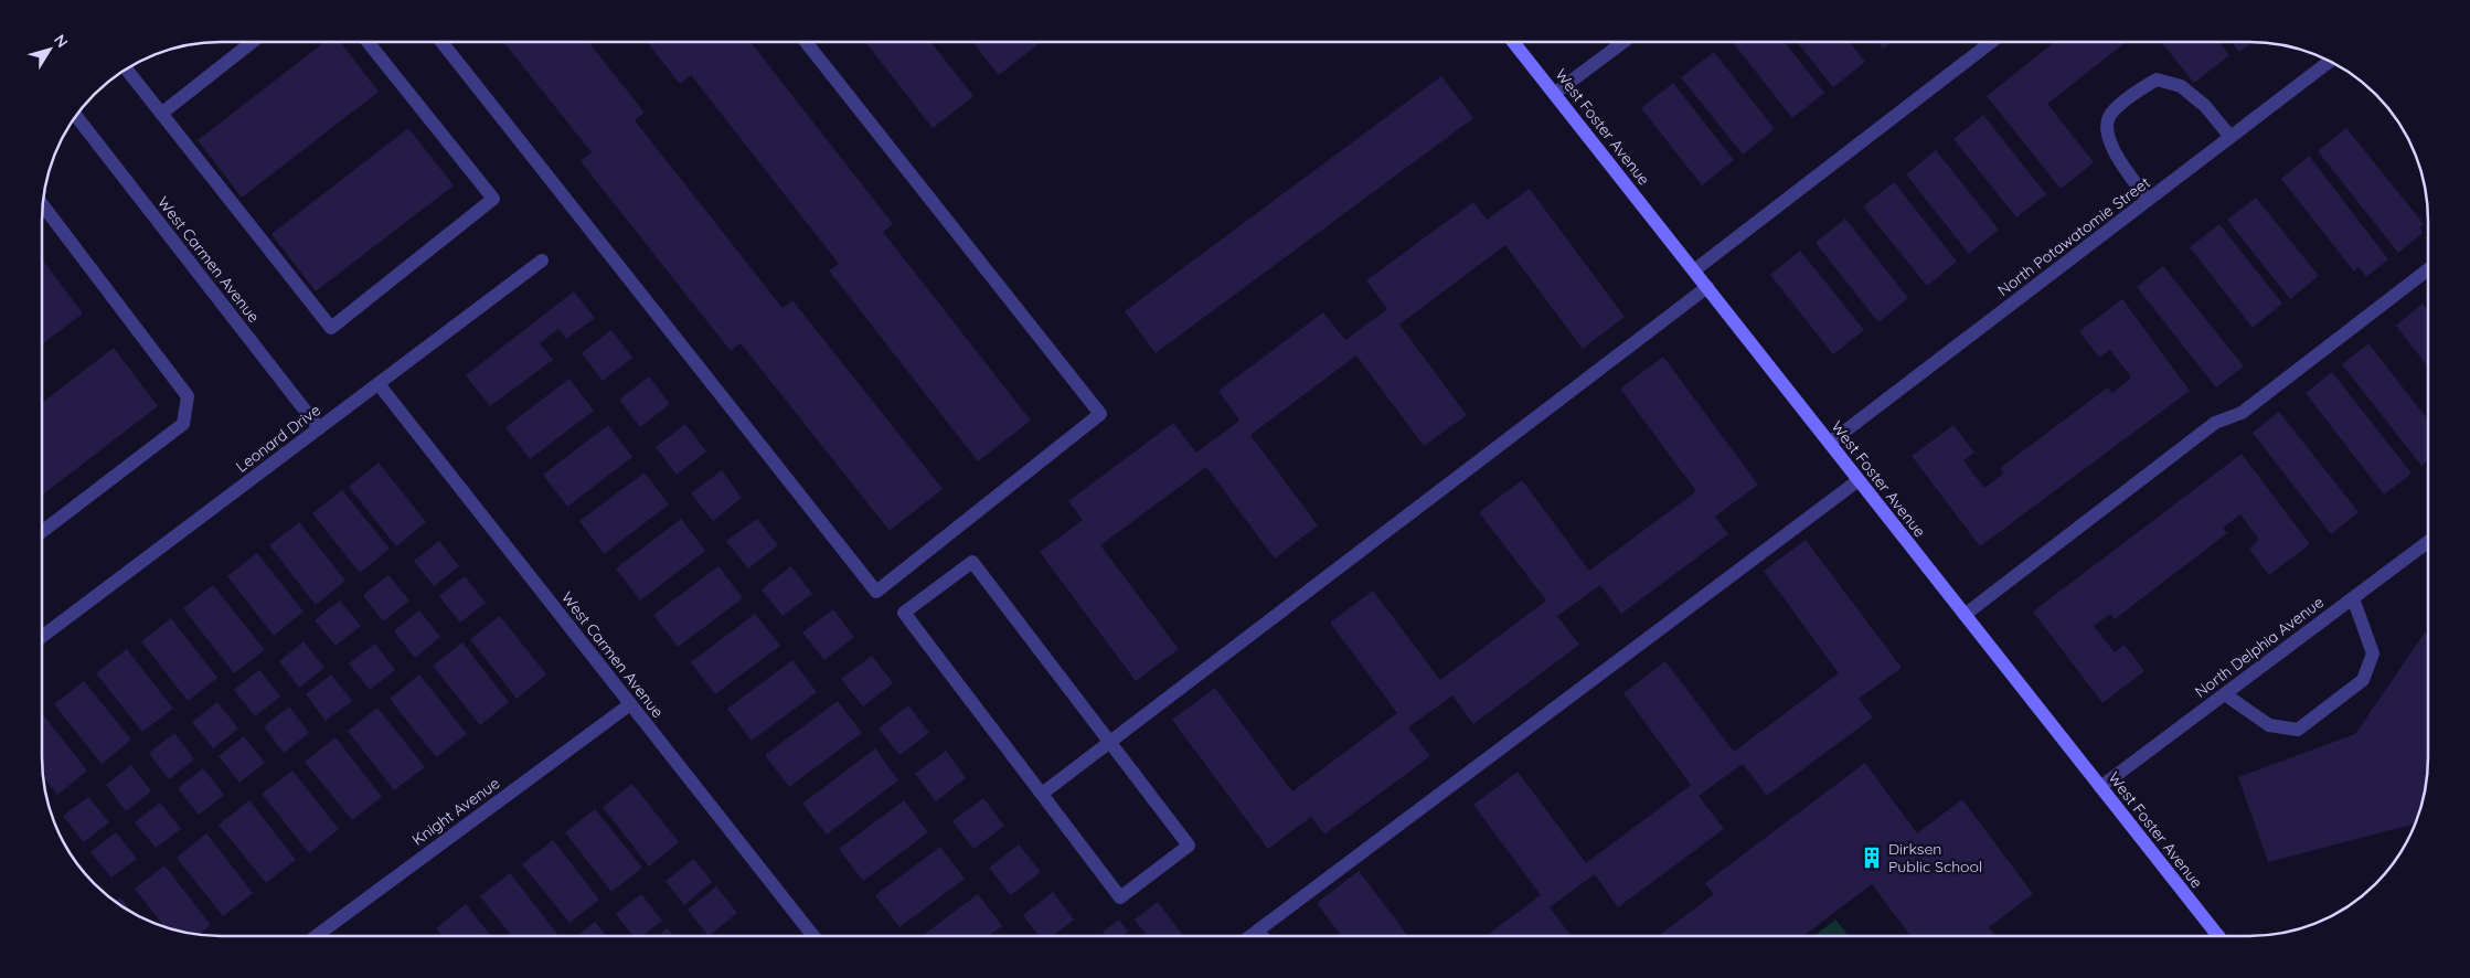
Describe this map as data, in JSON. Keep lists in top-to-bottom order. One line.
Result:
{"streets":{"street":["West Foster Avenue","North Potawatomie Street","West Carmen Avenue","Leonard Drive","North Delphia Avenue","Knight Avenue"]},"crossings":[["West Foster Avenue","North Potawatomie Street"],["West Foster Avenue","North Delphia Avenue"],["West Carmen Avenue","Leonard Drive"],["West Carmen Avenue","Knight Avenue"]],"places":{"building":["Dirksen Public School"]},"north":"top right"}
